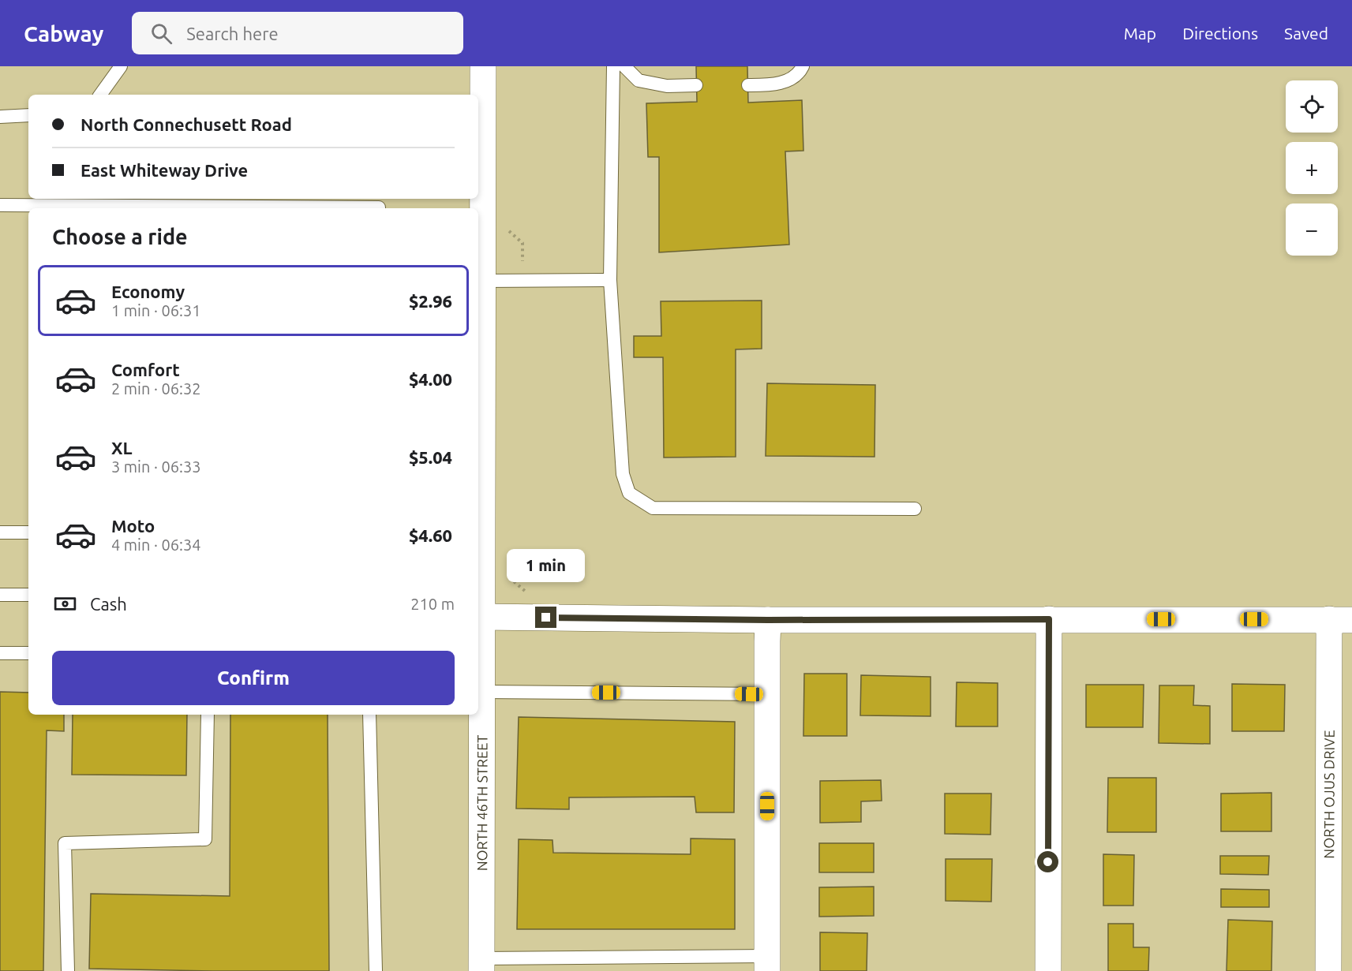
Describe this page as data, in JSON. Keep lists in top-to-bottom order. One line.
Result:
{"streets":{"street":["NORTH OJUS DRIVE","NORTH 46TH STREET"]},"page":{"header":"Cabway","search":"Search here","nav":["Map","Directions","Saved"],"map_buttons":["+","−"],"banner":["North Connechusett Road","East Whiteway Drive"],"heading":"Choose a ride","list":[{"name":"Economy","note":"1 min · 06:31","value":"$2.96"},{"name":"Comfort","note":"2 min · 06:32","value":"$4.00"},{"name":"XL","note":"3 min · 06:33","value":"$5.04"},{"name":"Moto","note":"4 min · 06:34","value":"$4.60"}],"bubble":"1 min","pay":["Cash","210 m"],"buttons":"Confirm"}}
